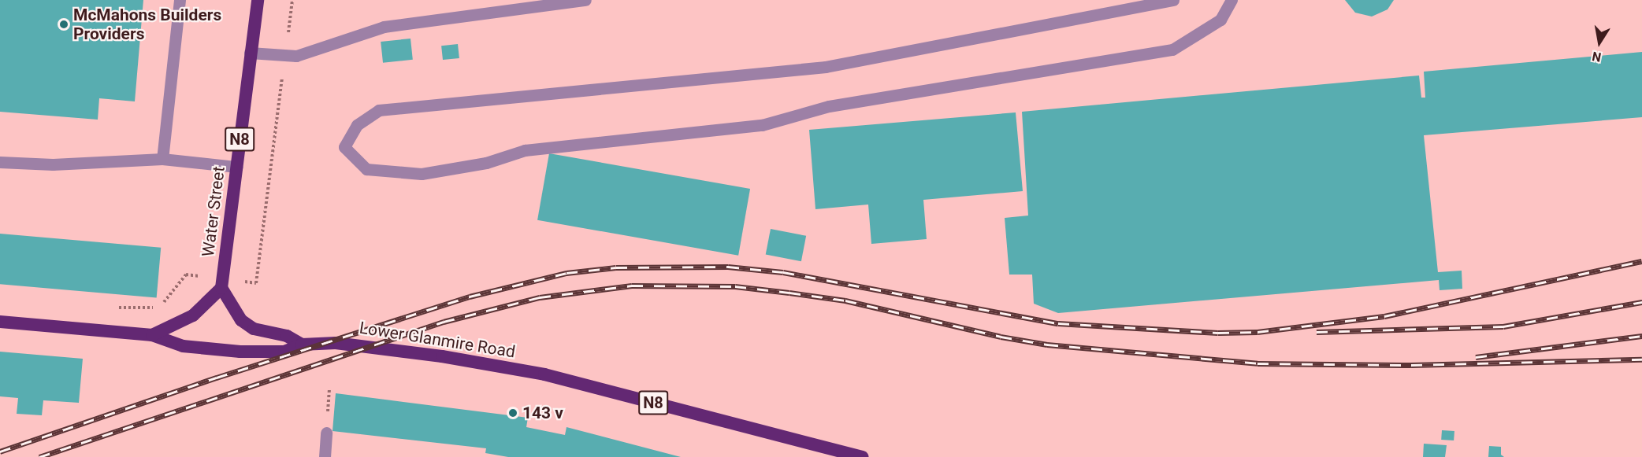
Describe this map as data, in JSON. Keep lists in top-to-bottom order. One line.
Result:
{"streets":{"highway":["N8","Water Street","Lower Glanmire Road"]},"crossings":[["N8","Water Street"],["N8","Lower Glanmire Road"]],"places":["McMahons Builders Providers","143 v"],"north":"bottom"}
